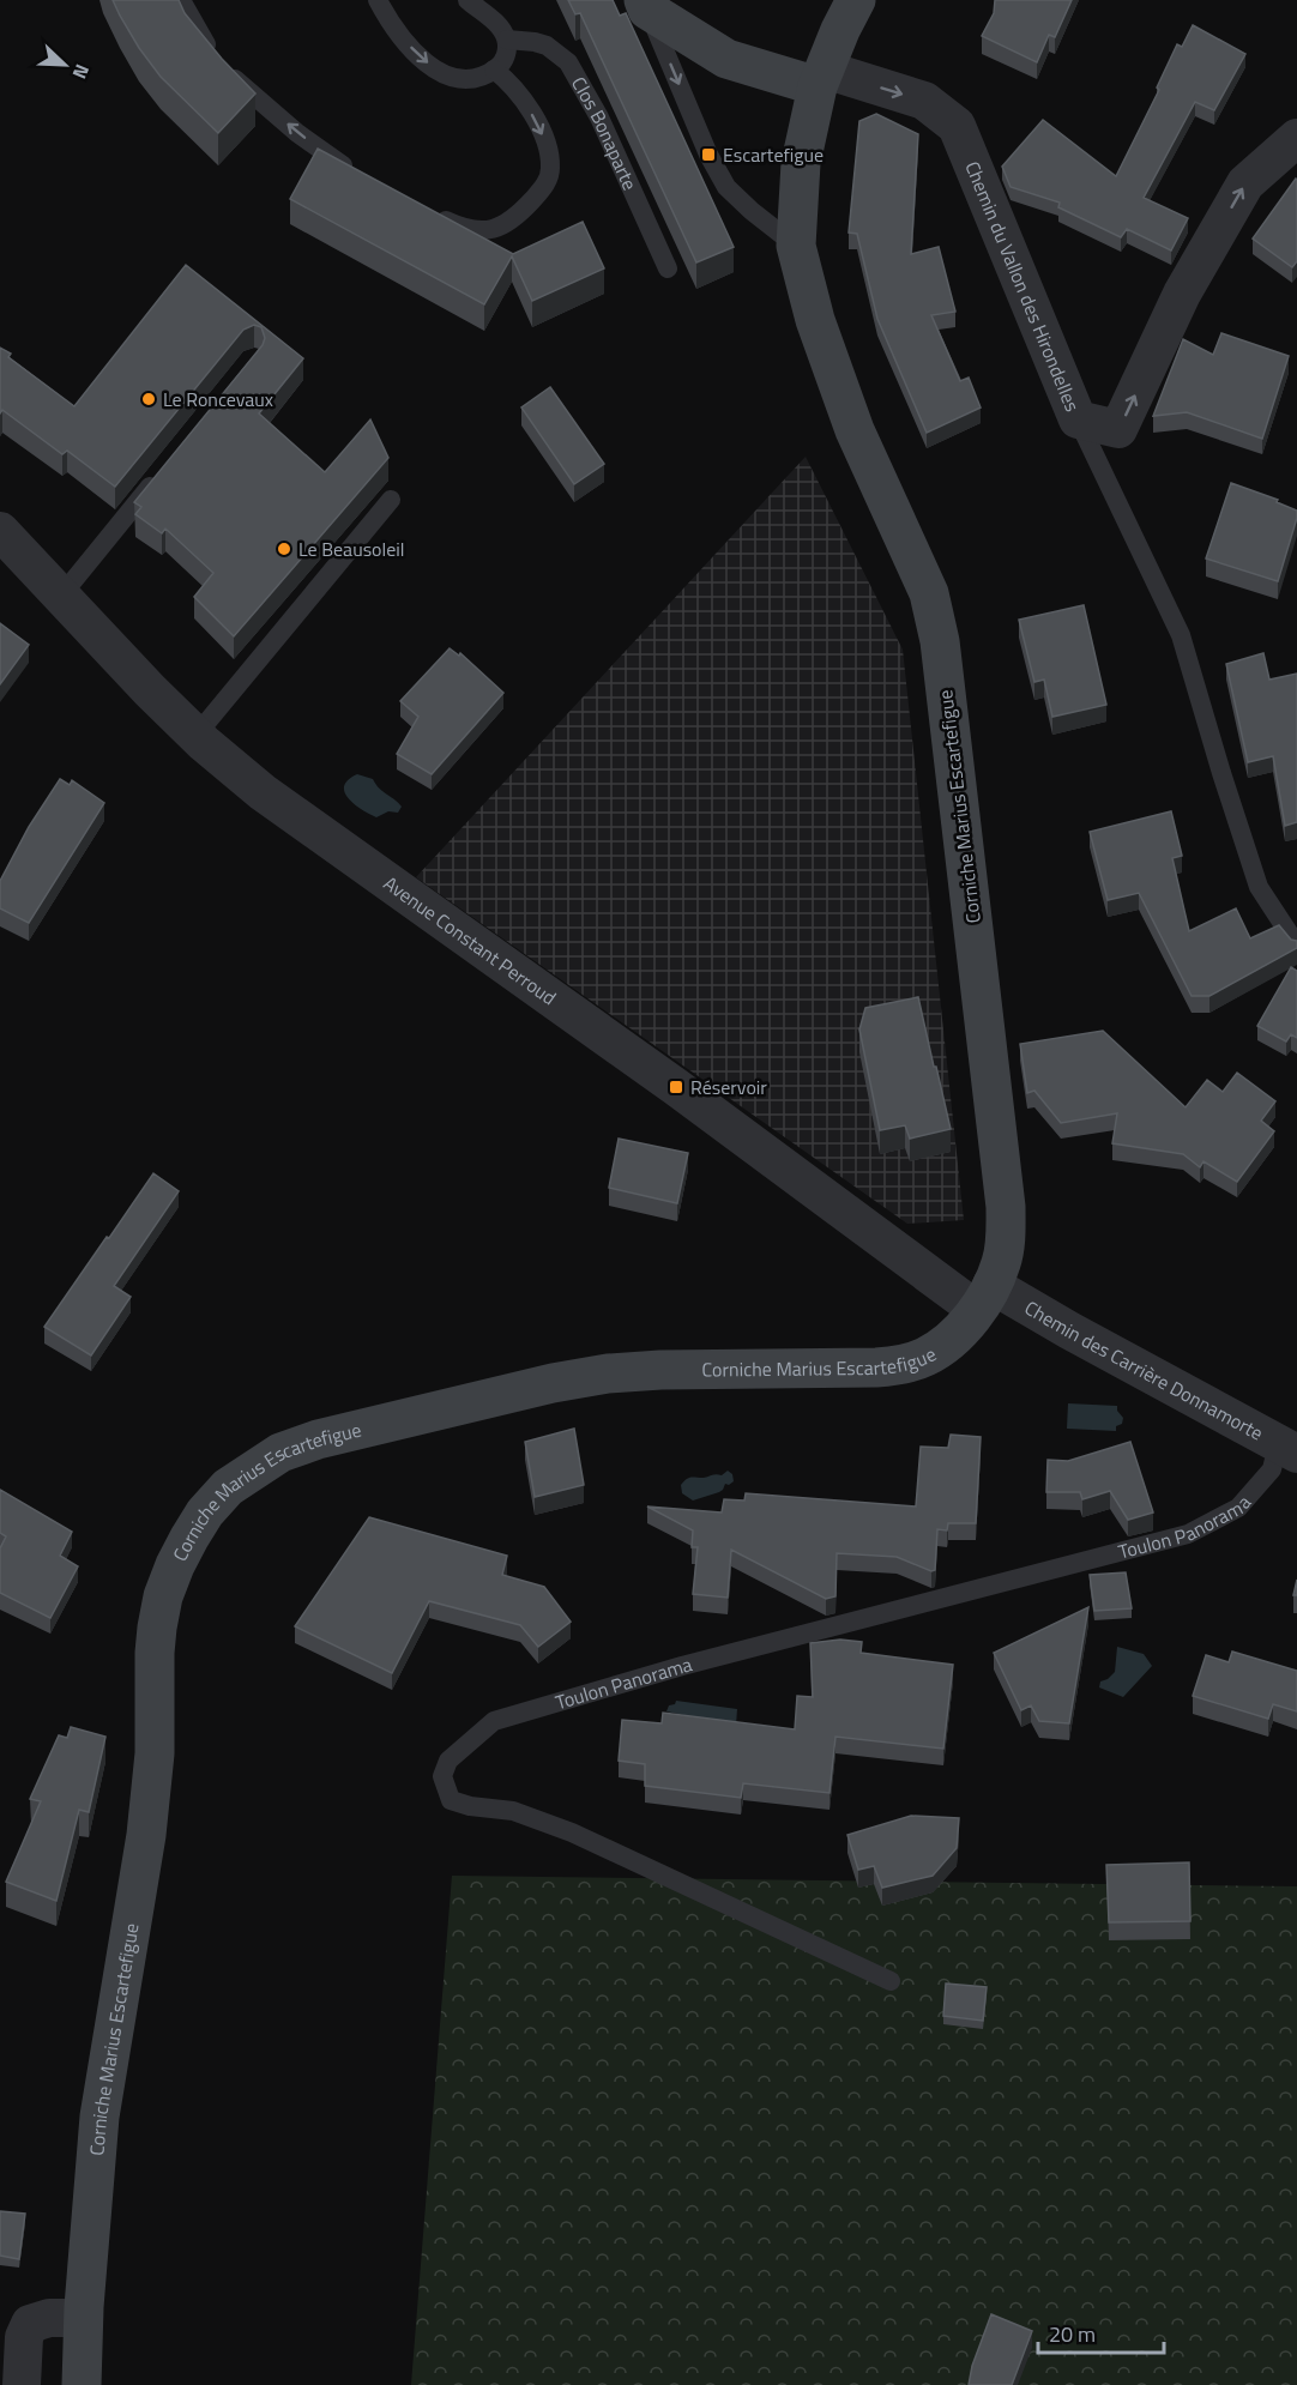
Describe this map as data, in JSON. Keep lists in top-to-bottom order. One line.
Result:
{"streets":{"main road":["Corniche Marius Escartefigue"],"street":["Chemin du Vallon des Hirondelles","Avenue Constant Perroud","Chemin des Carrière Donnamorte"],"lane":["Clos Bonaparte","Toulon Panorama"]},"crossings":[["Chemin du Vallon des Hirondelles","Corniche Marius Escartefigue"],["Corniche Marius Escartefigue","Avenue Constant Perroud"],["Corniche Marius Escartefigue","Chemin des Carrière Donnamorte"],["Avenue Constant Perroud","Chemin des Carrière Donnamorte"],["Chemin des Carrière Donnamorte","Toulon Panorama"]],"places":{"transit":["Escartefigue","Réservoir"],"other":["Le Roncevaux","Le Beausoleil"]},"scale_bar":"20 m","north":"bottom right"}
